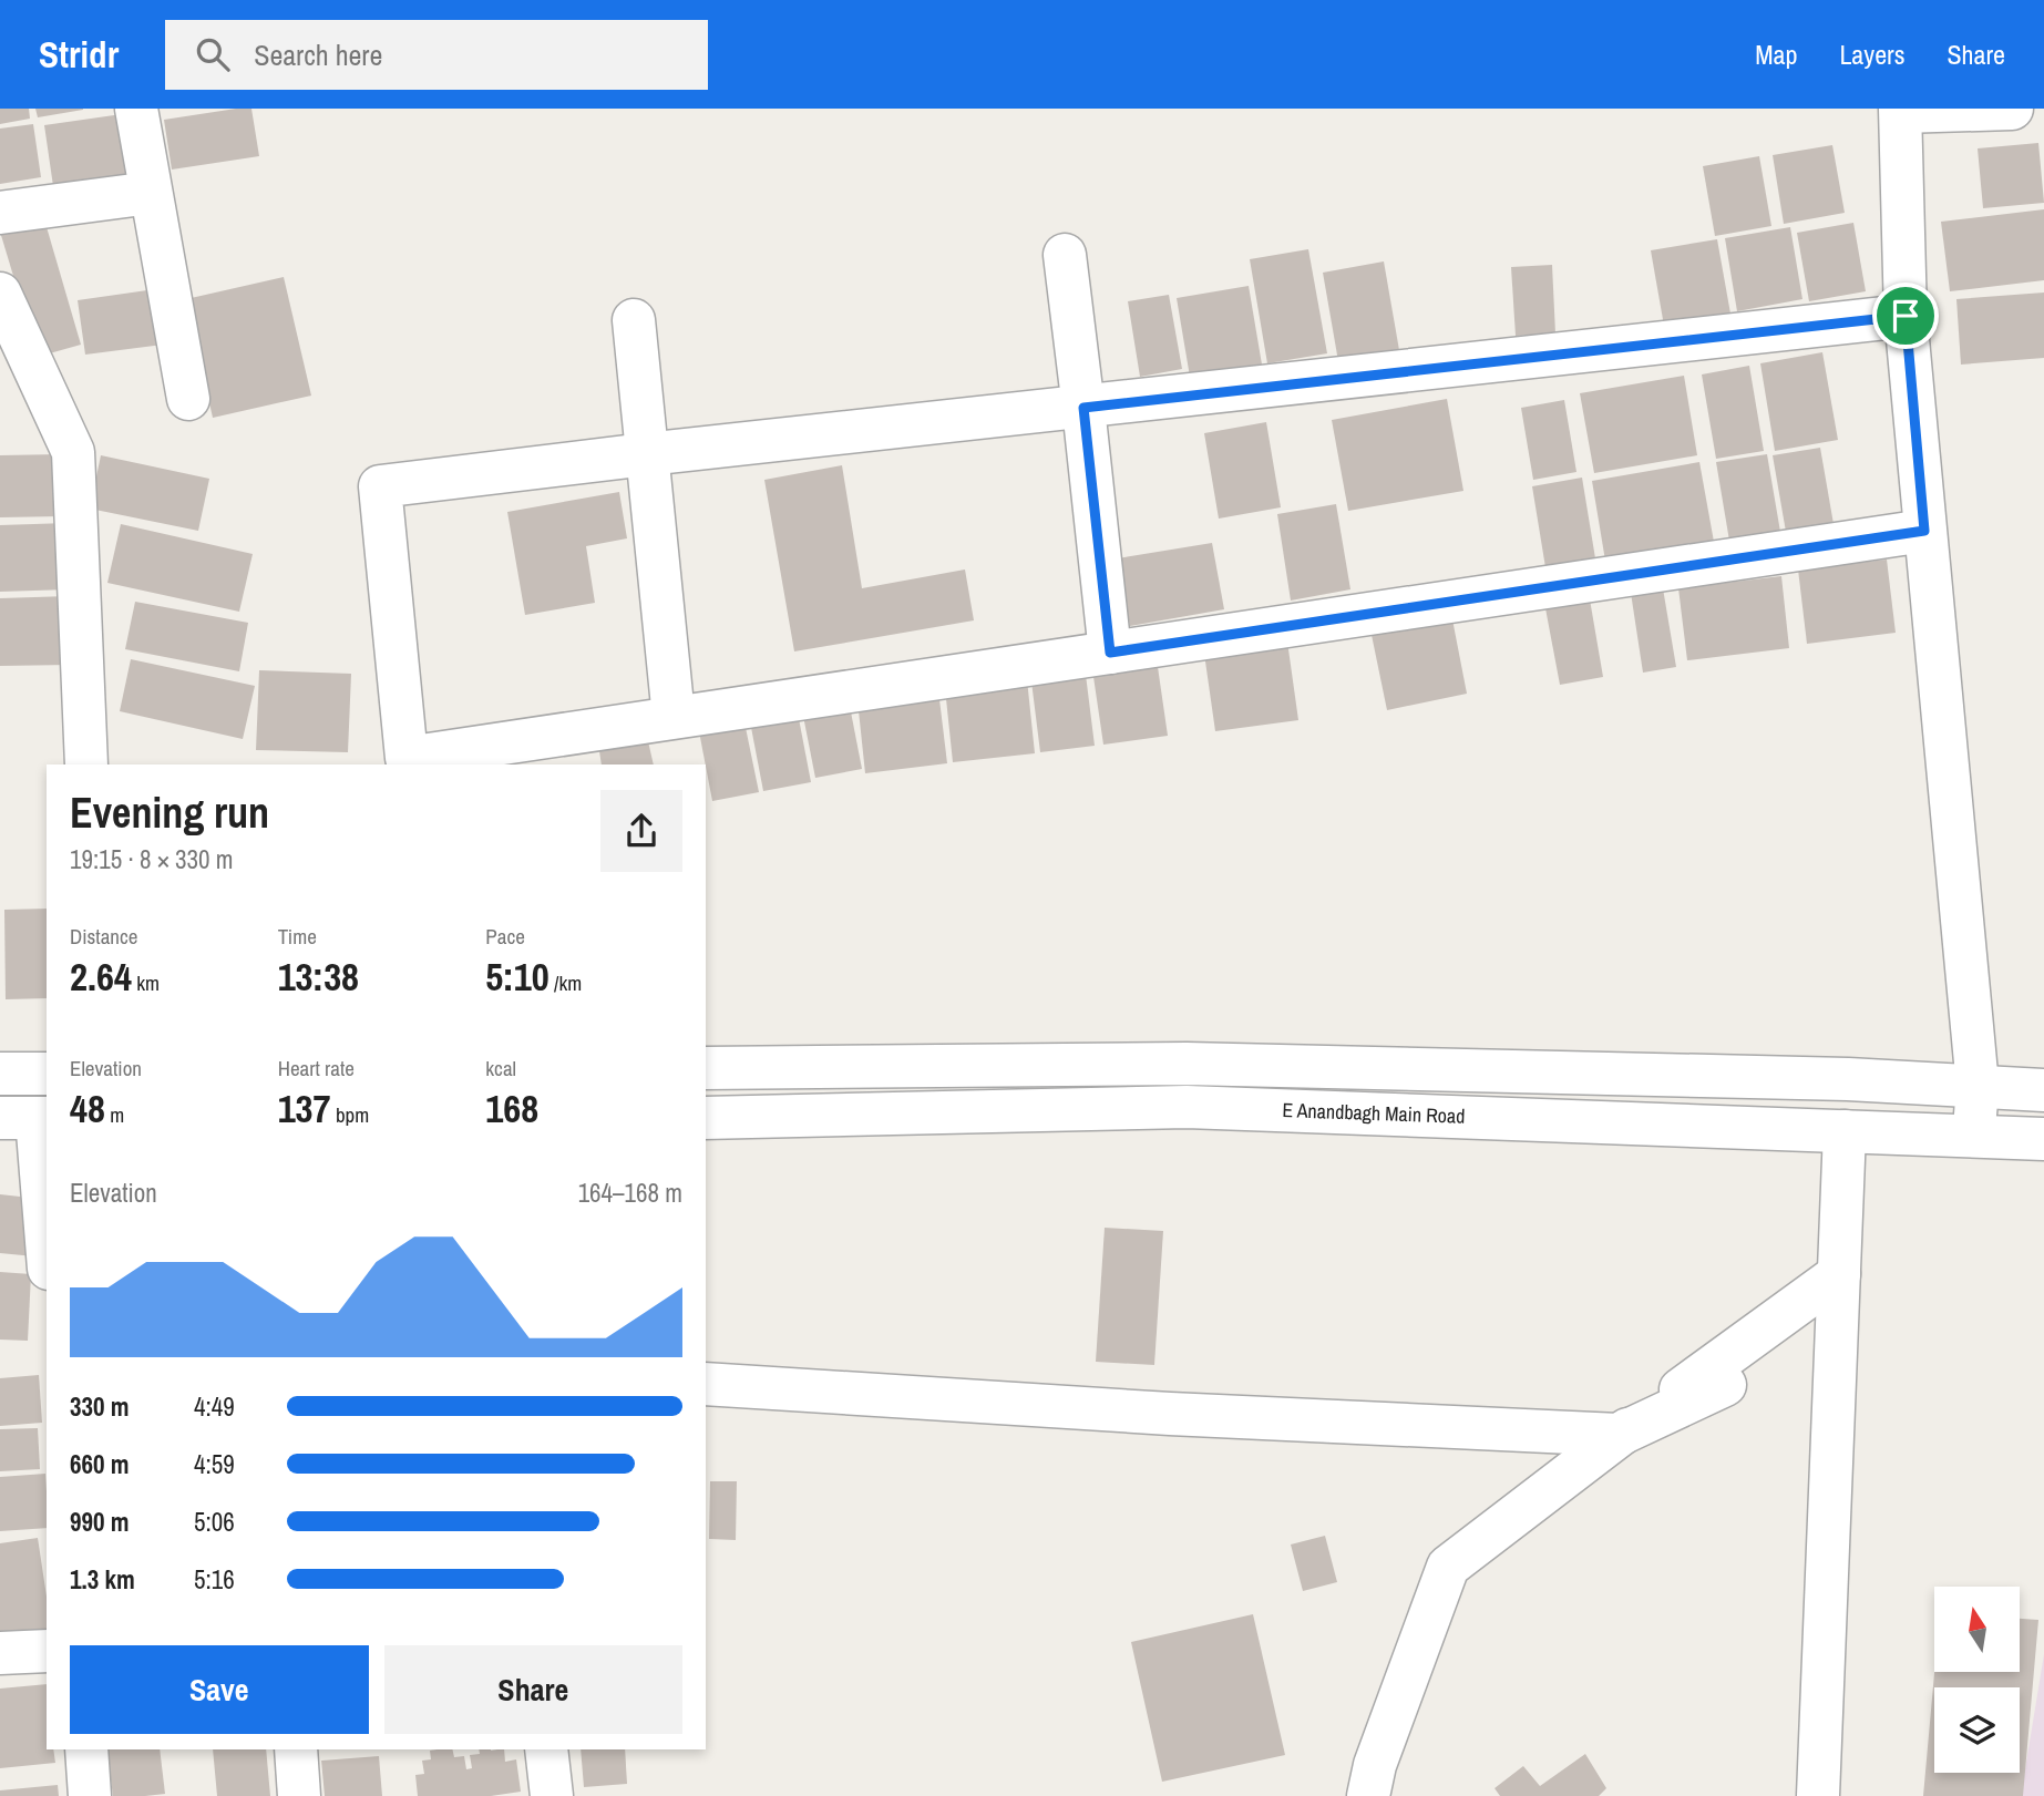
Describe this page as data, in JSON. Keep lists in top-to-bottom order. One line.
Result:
{"streets":{"street":["E Anandbagh Main Road"]},"north":"top","page":{"header":"Stridr","search":"Search here","nav":["Map","Layers","Share"],"heading":["Evening run","19:15 · 8 × 330 m"],"stats":[["Distance","2.64 km"],["Time","13:38"],["Pace","5:10 /km"],["Elevation","48 m"],["Heart rate","137 bpm"],["kcal","168"]],"chart":["Elevation","164–168 m"],"list":[{"name":"330 m","note":"4:49"},{"name":"660 m","note":"4:59"},{"name":"990 m","note":"5:06"},{"name":"1.3 km","note":"5:16"}],"buttons":["Save","Share"]}}
